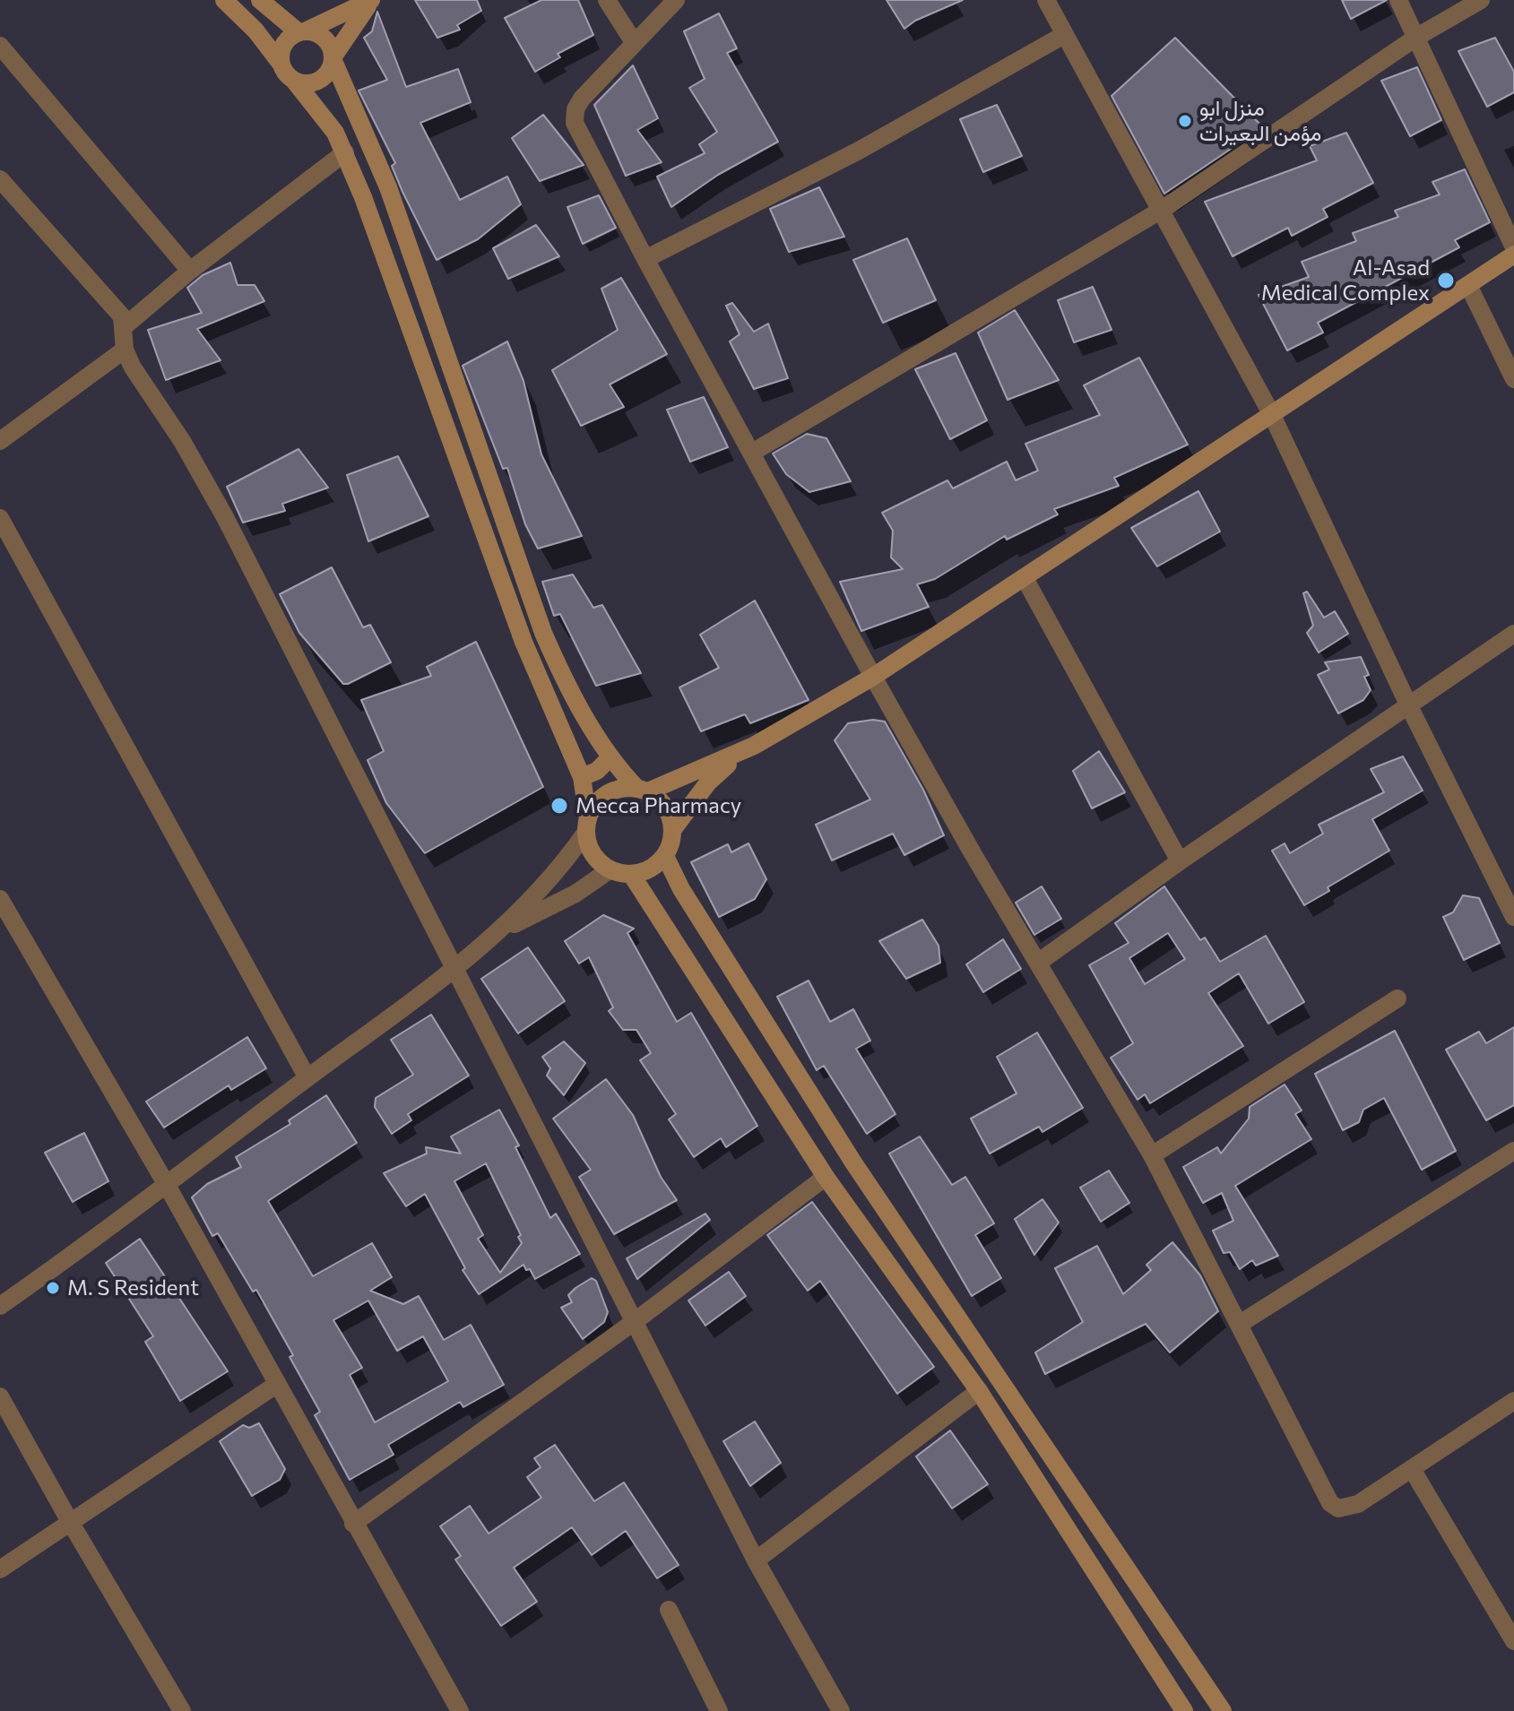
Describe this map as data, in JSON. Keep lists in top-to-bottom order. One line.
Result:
{"places":["منزل ابو مؤمن البعيرات","Al-Asad Medical Complex","Mecca Pharmacy","M. S Resident"]}
